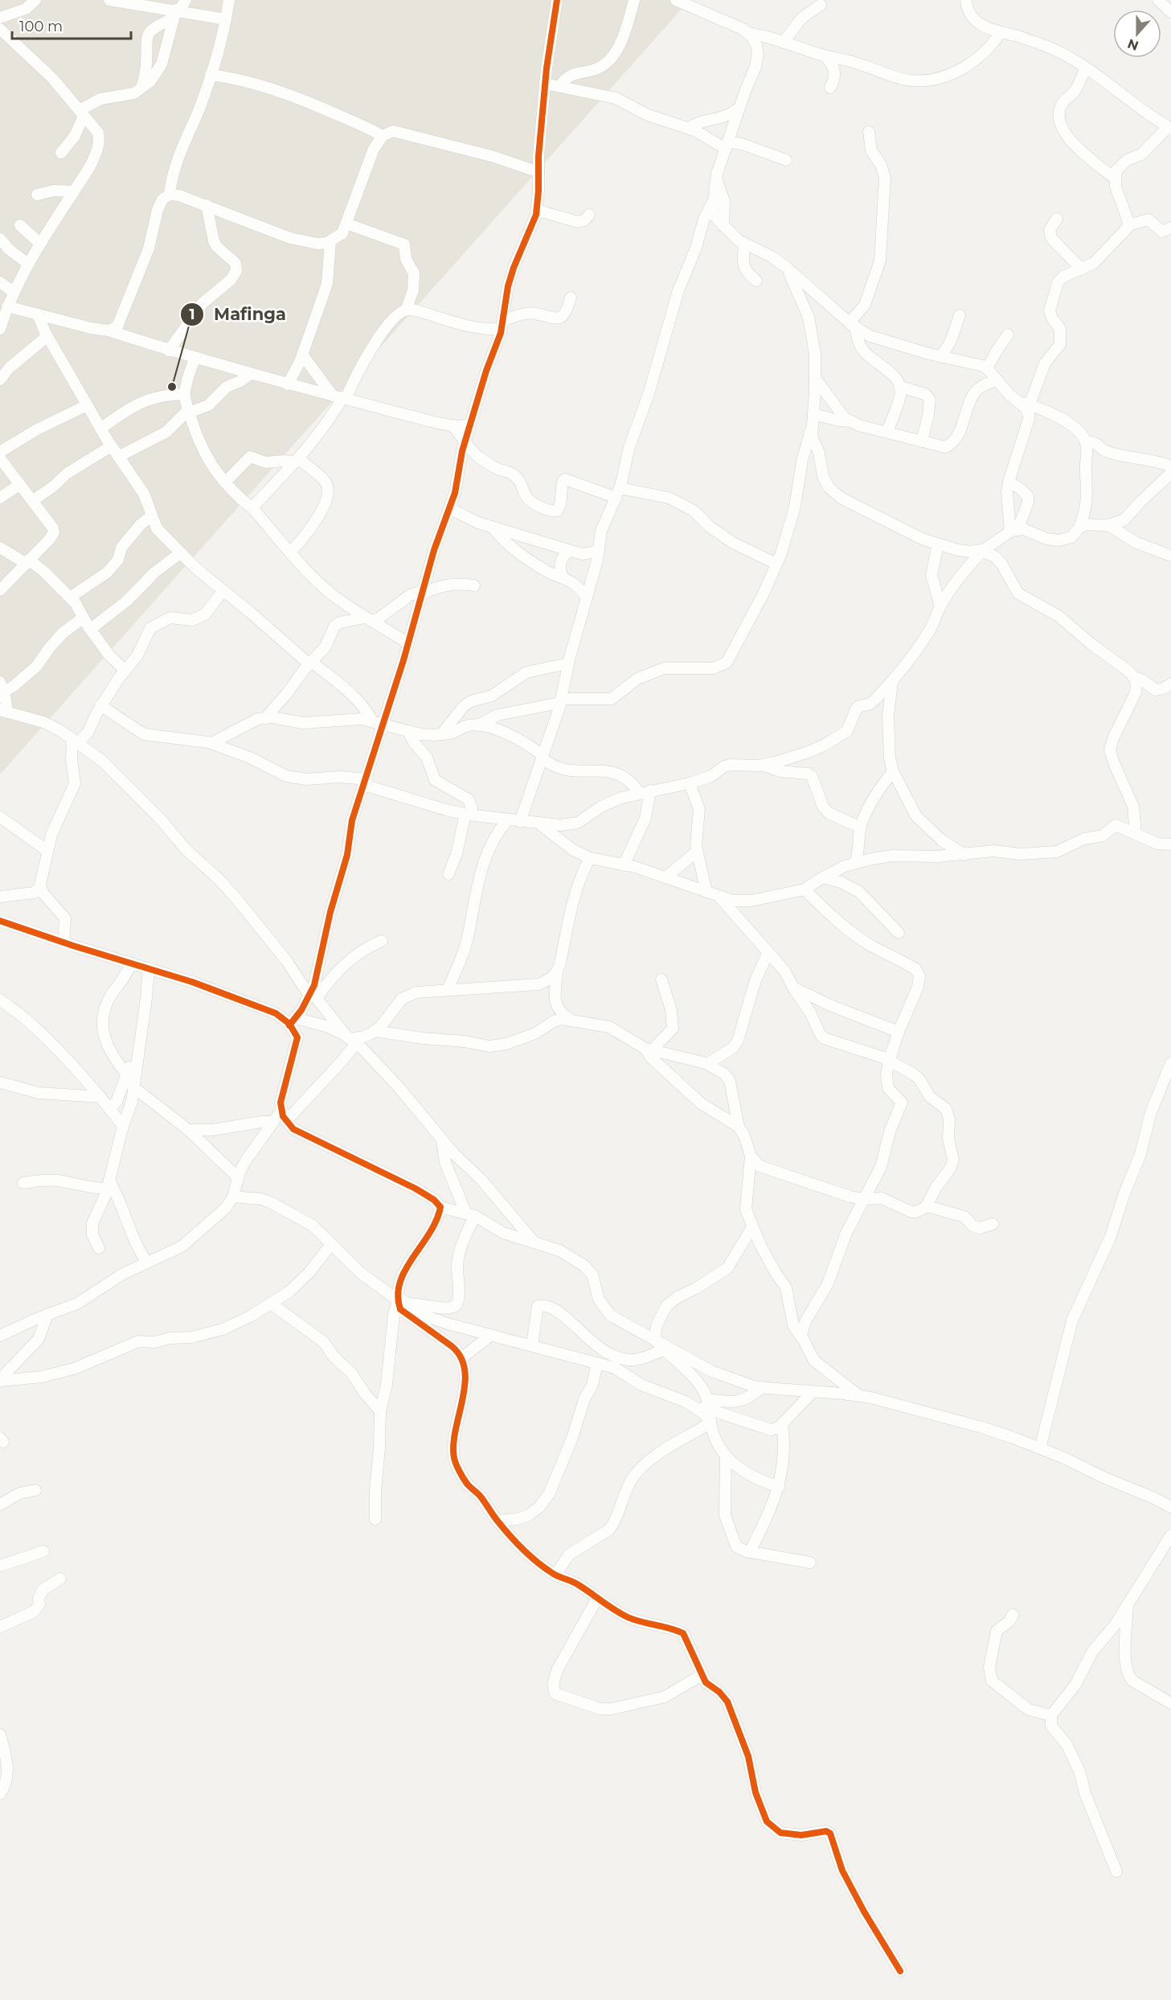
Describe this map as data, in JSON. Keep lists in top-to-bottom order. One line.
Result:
{"places":["Mafinga"],"scale_bar":"100 m","north":"bottom"}
